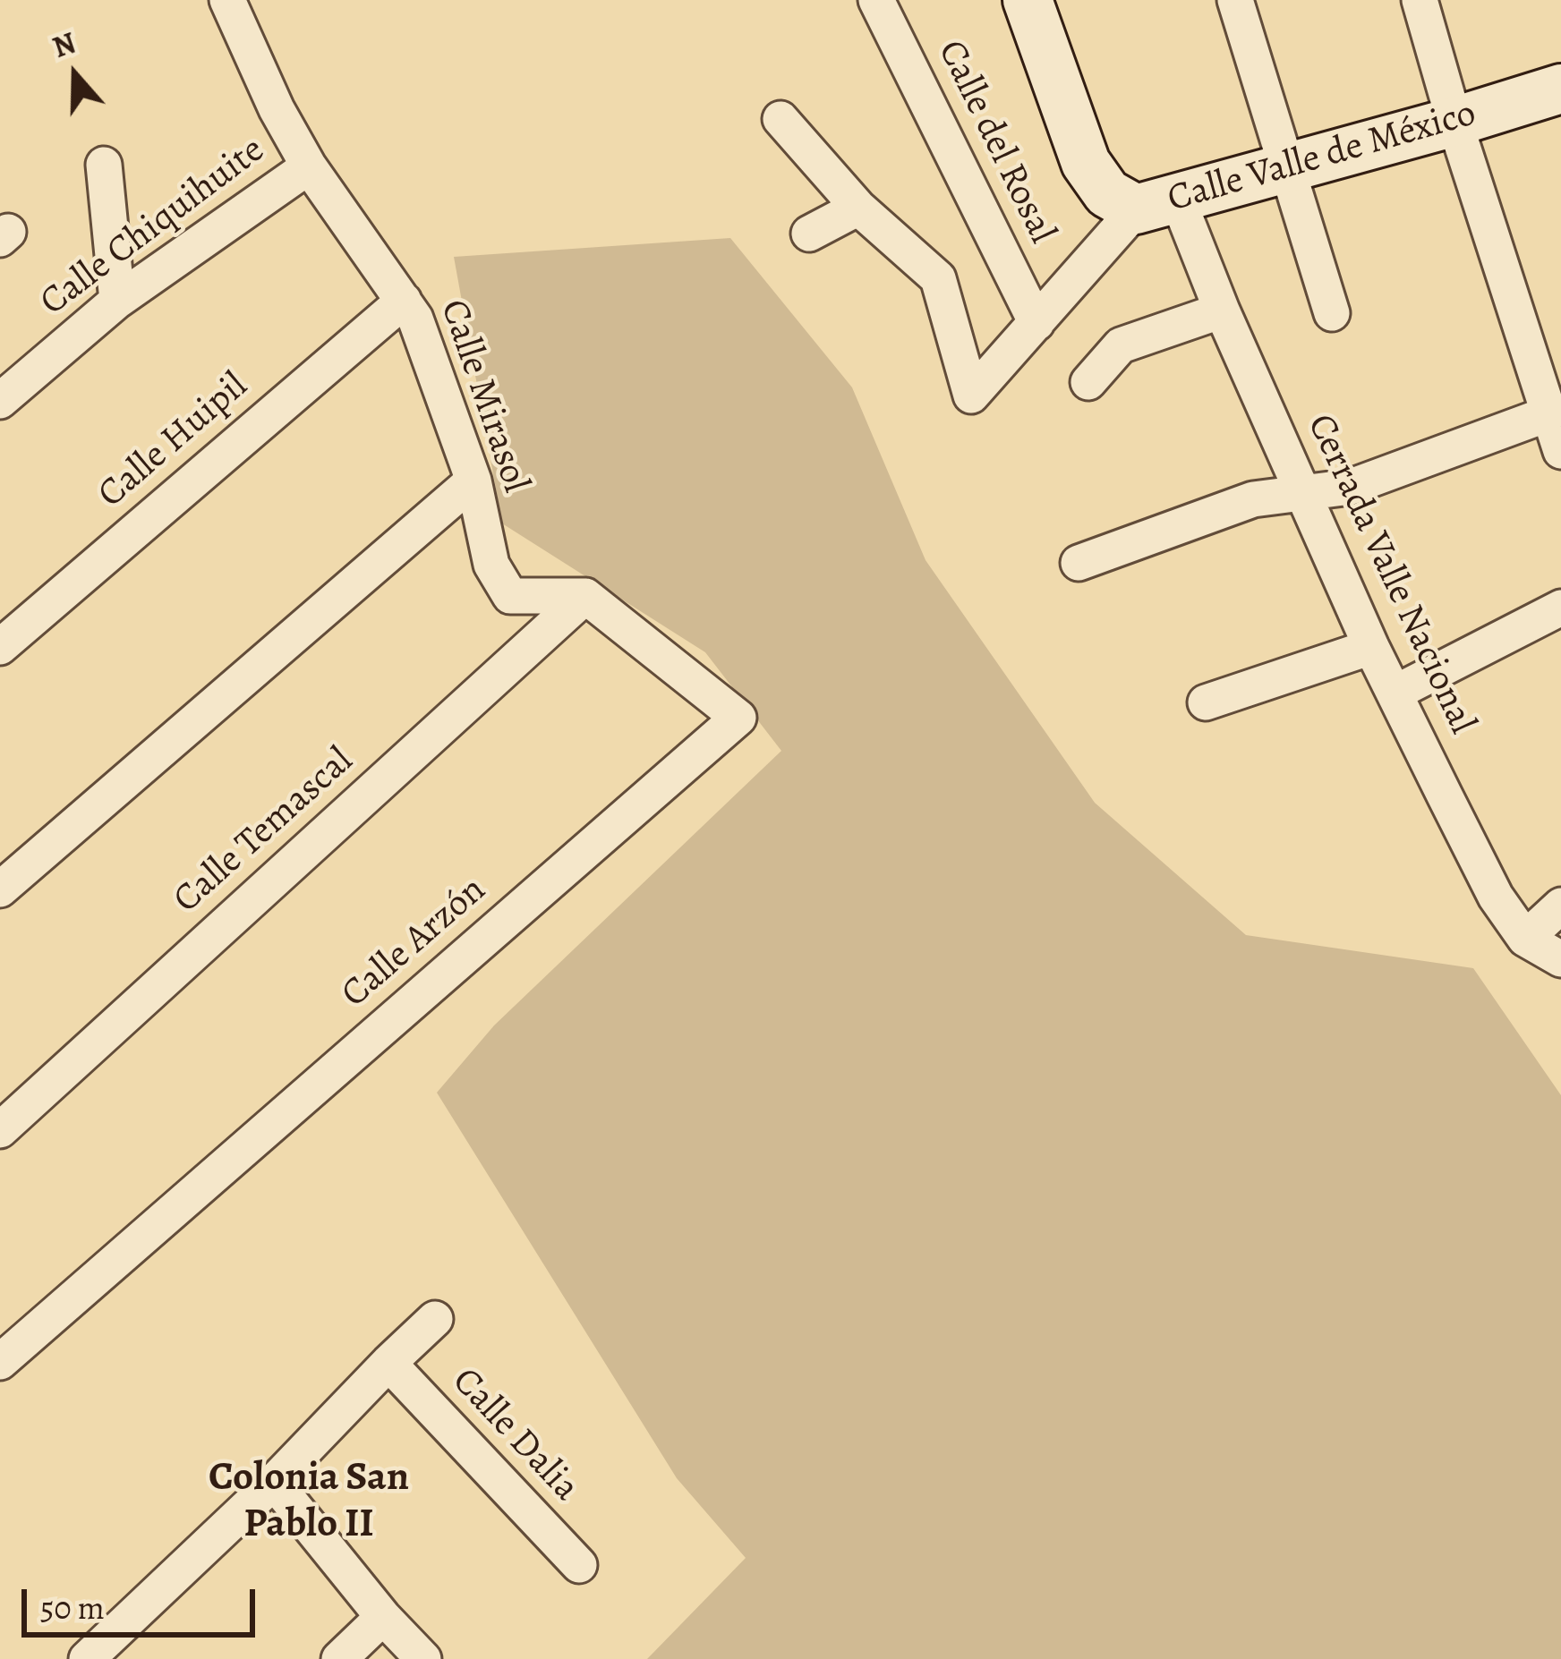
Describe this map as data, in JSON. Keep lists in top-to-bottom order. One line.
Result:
{"streets":{"street":["Calle del Rosal","Calle Valle de México","Calle Chiquihuite","Calle Mirasol","Calle Huipil","Cerrada Valle Nacional","Calle Temascal","Calle Arzón","Calle Dalia"]},"crossings":[["Calle del Rosal","Calle Valle de México"],["Calle Valle de México","Cerrada Valle Nacional"],["Calle Chiquihuite","Calle Mirasol"],["Calle Mirasol","Calle Huipil"],["Calle Mirasol","Calle Temascal"],["Calle Mirasol","Calle Arzón"],["Calle Temascal","Calle Arzón"]],"districts":["Colonia San Pablo II"],"scale_bar":"50 m","north":"top"}
